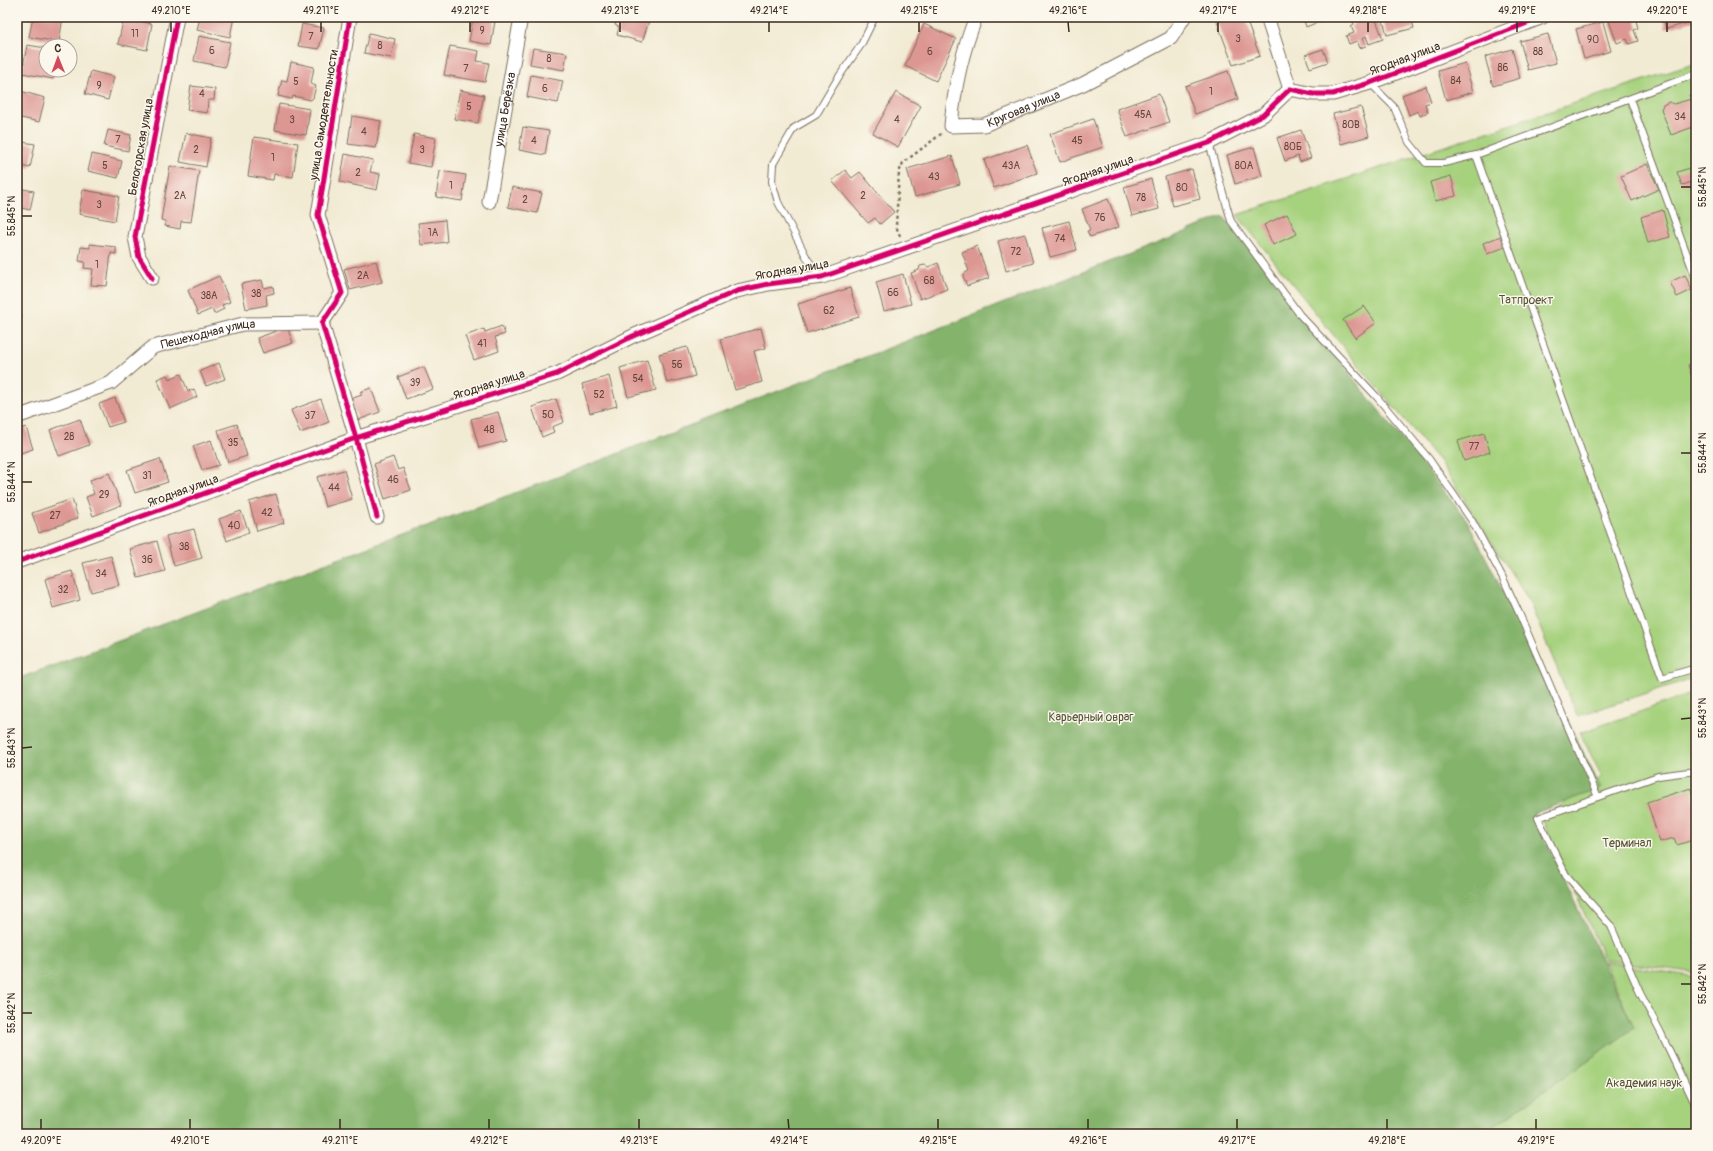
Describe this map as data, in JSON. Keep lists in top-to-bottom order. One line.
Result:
{"streets":{"street":["Ягодная улица","Круговая улица","улица Берёзка","улица Самодеятельности","Белогорская улица","Пешеходная улица"]},"crossings":[["улица Самодеятельности","Пешеходная улица"]],"parks":["Татпроект","Карьерный овраг","Терминал","Академия наук"],"house_numbers":["9","11","7","3","90","8","6","6","88","8","86","7","84","5","9","6","1","4","5","45А","34","3","4","80В","4","7","4","45","80Б","2","3","1","5","43А","80А","2","43","1","80","2А","2","78","2","3","76","1А","74","72","1","2А","68","66","38","38А","62","41","56","54","39","52","50","37","48","28","35","77","31","46","44","29","42","27","40","38","36","34","32"],"north":"top","coordinates":["49.210°E","49.211°E","49.212°E","49.213°E","49.214°E","49.215°E","49.216°E","49.217°E","49.218°E","49.219°E","49.220°E","55.845°N","55.844°N","55.843°N","55.842°N","49.209°E"]}
